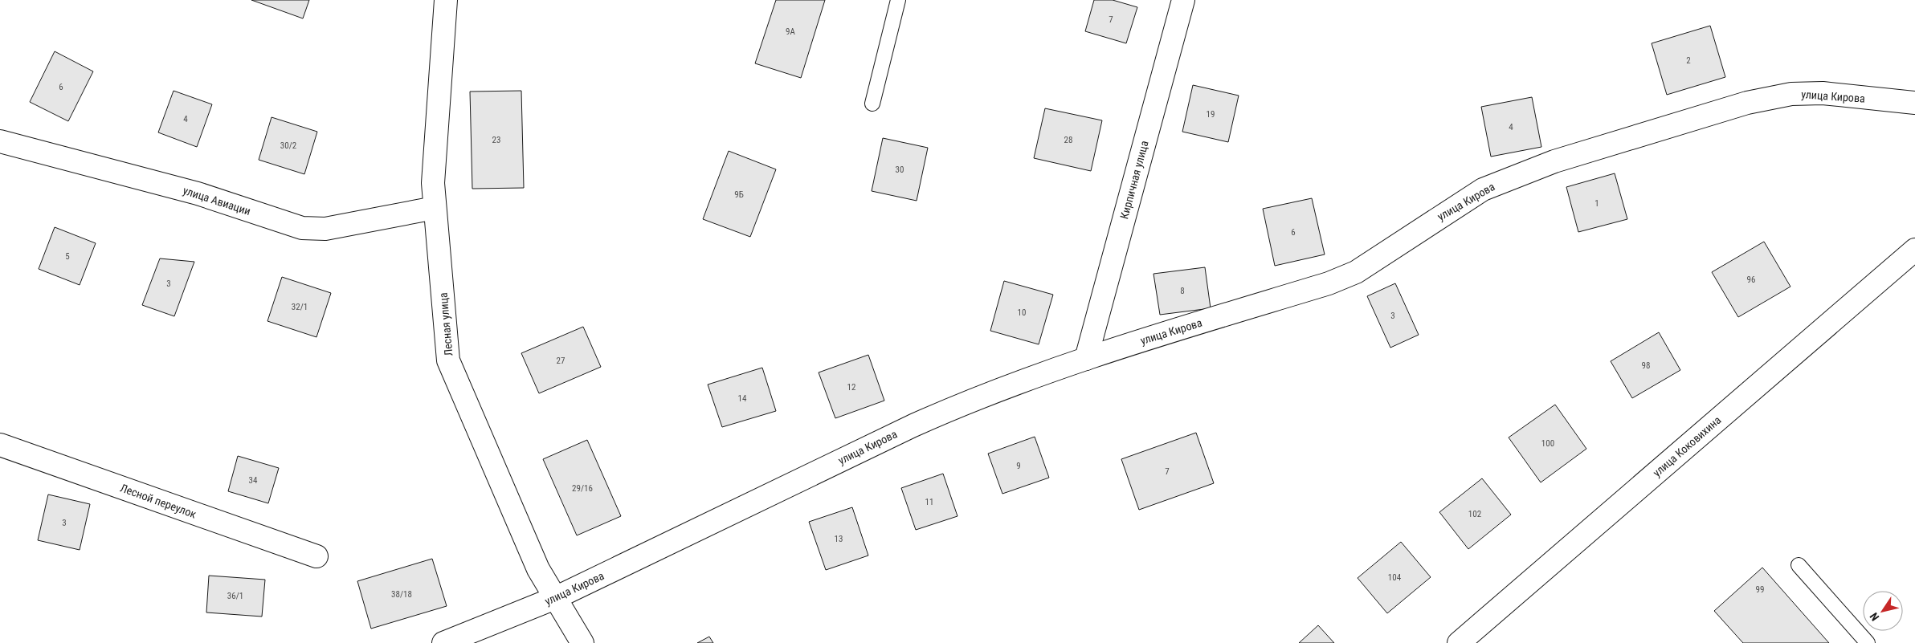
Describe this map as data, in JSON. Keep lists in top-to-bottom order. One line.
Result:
{"streets":{"street":["улица Кирова","Кирпичная улица","улица Авиации","Лесная улица","улица Коковихина","Лесной переулок"]},"crossings":[["улица Кирова","Кирпичная улица"],["улица Кирова","Лесная улица"],["улица Авиации","Лесная улица"]],"house_numbers":["7","9А","2","6","19","4","4","23","28","30/2","30","9Б","1","6","5","96","3","8","32/1","10","3","27","98","12","14","100","9","7","34","29/16","11","102","3","13","104","99","38/18","36/1"],"north":"bottom left"}
